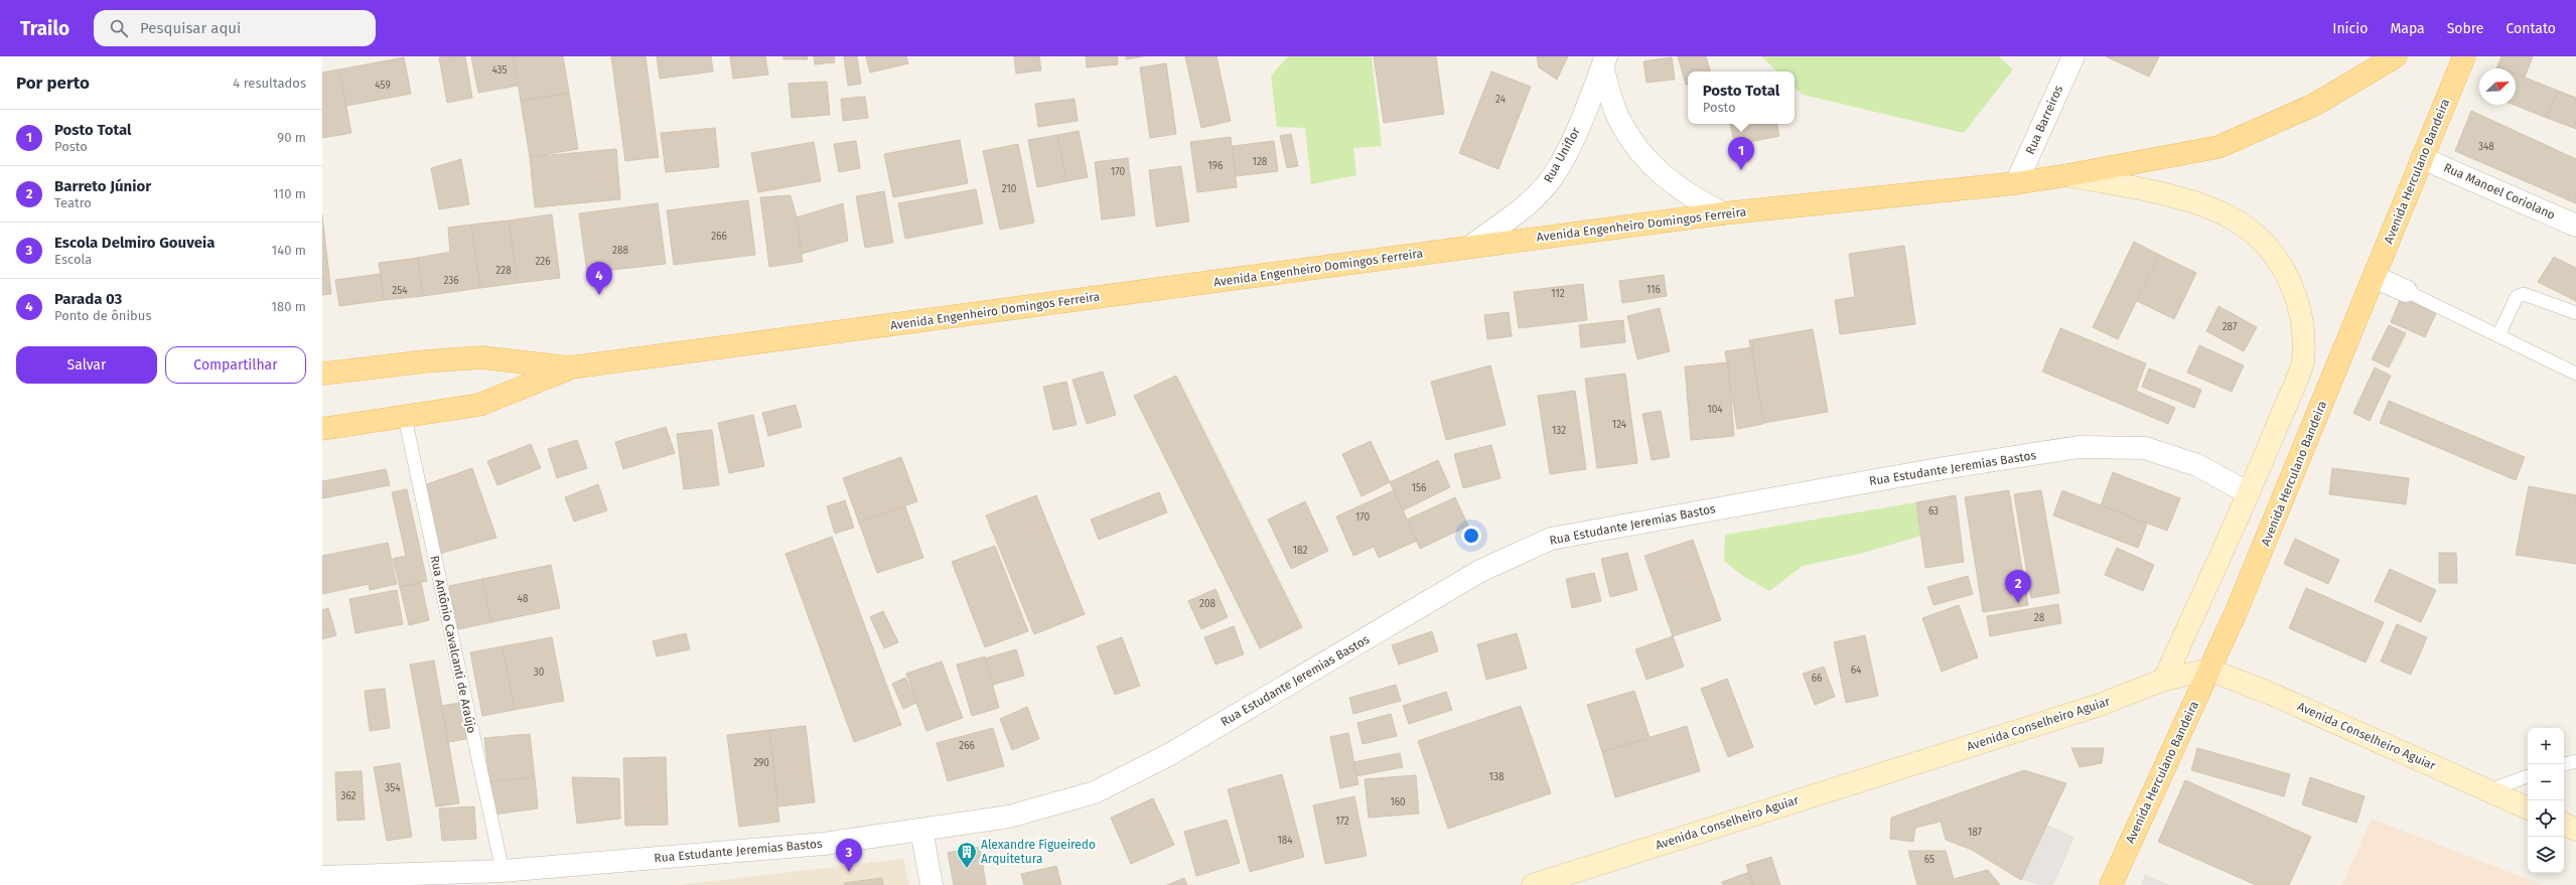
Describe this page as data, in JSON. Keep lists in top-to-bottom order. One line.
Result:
{"streets":{"main road":["Avenida Herculano Bandeira","Avenida Engenheiro Domingos Ferreira","Avenida Conselheiro Aguiar"],"street":["Rua Barreiros","Rua Uniflor","Rua Manoel Coriolano","Rua Estudante Jeremias Bastos"],"lane":["Rua Antônio Cavalcanti de Araújo"]},"crossings":[["Rua Barreiros","Avenida Engenheiro Domingos Ferreira"],["Rua Uniflor","Avenida Engenheiro Domingos Ferreira"],["Avenida Herculano Bandeira","Rua Manoel Coriolano"],["Avenida Herculano Bandeira","Avenida Conselheiro Aguiar"],["Avenida Engenheiro Domingos Ferreira","Rua Estudante Jeremias Bastos"],["Avenida Engenheiro Domingos Ferreira","Rua Antônio Cavalcanti de Araújo"],["Rua Estudante Jeremias Bastos","Rua Antônio Cavalcanti de Araújo"]],"places":{"building":["Alexandre Figueiredo Arquitetura"]},"house_numbers":["435","459","24","348","128","196","170","210","266","288","226","228","236","116","254","112","287","104","124","132","156","63","170","182","48","208","28","64","30","66","266","290","138","354","362","160","172","187","184","65"],"north":"top right","page":{"header":"Trailo","search":"Pesquisar aqui","nav":["Início","Mapa","Sobre","Contato"],"heading":["Por perto","4 resultados"],"popup":["Posto Total","Posto"],"list":[{"mark":"1","name":"Posto Total","note":"Posto","value":"90 m"},{"mark":"2","name":"Barreto Júnior","note":"Teatro","value":"110 m"},{"mark":"3","name":"Escola Delmiro Gouveia","note":"Escola","value":"140 m"},{"mark":"4","name":"Parada 03","note":"Ponto de ônibus","value":"180 m"}],"pins":["1","4","2","3"],"buttons":["Salvar","Compartilhar"],"map_buttons":["+","−"]}}
